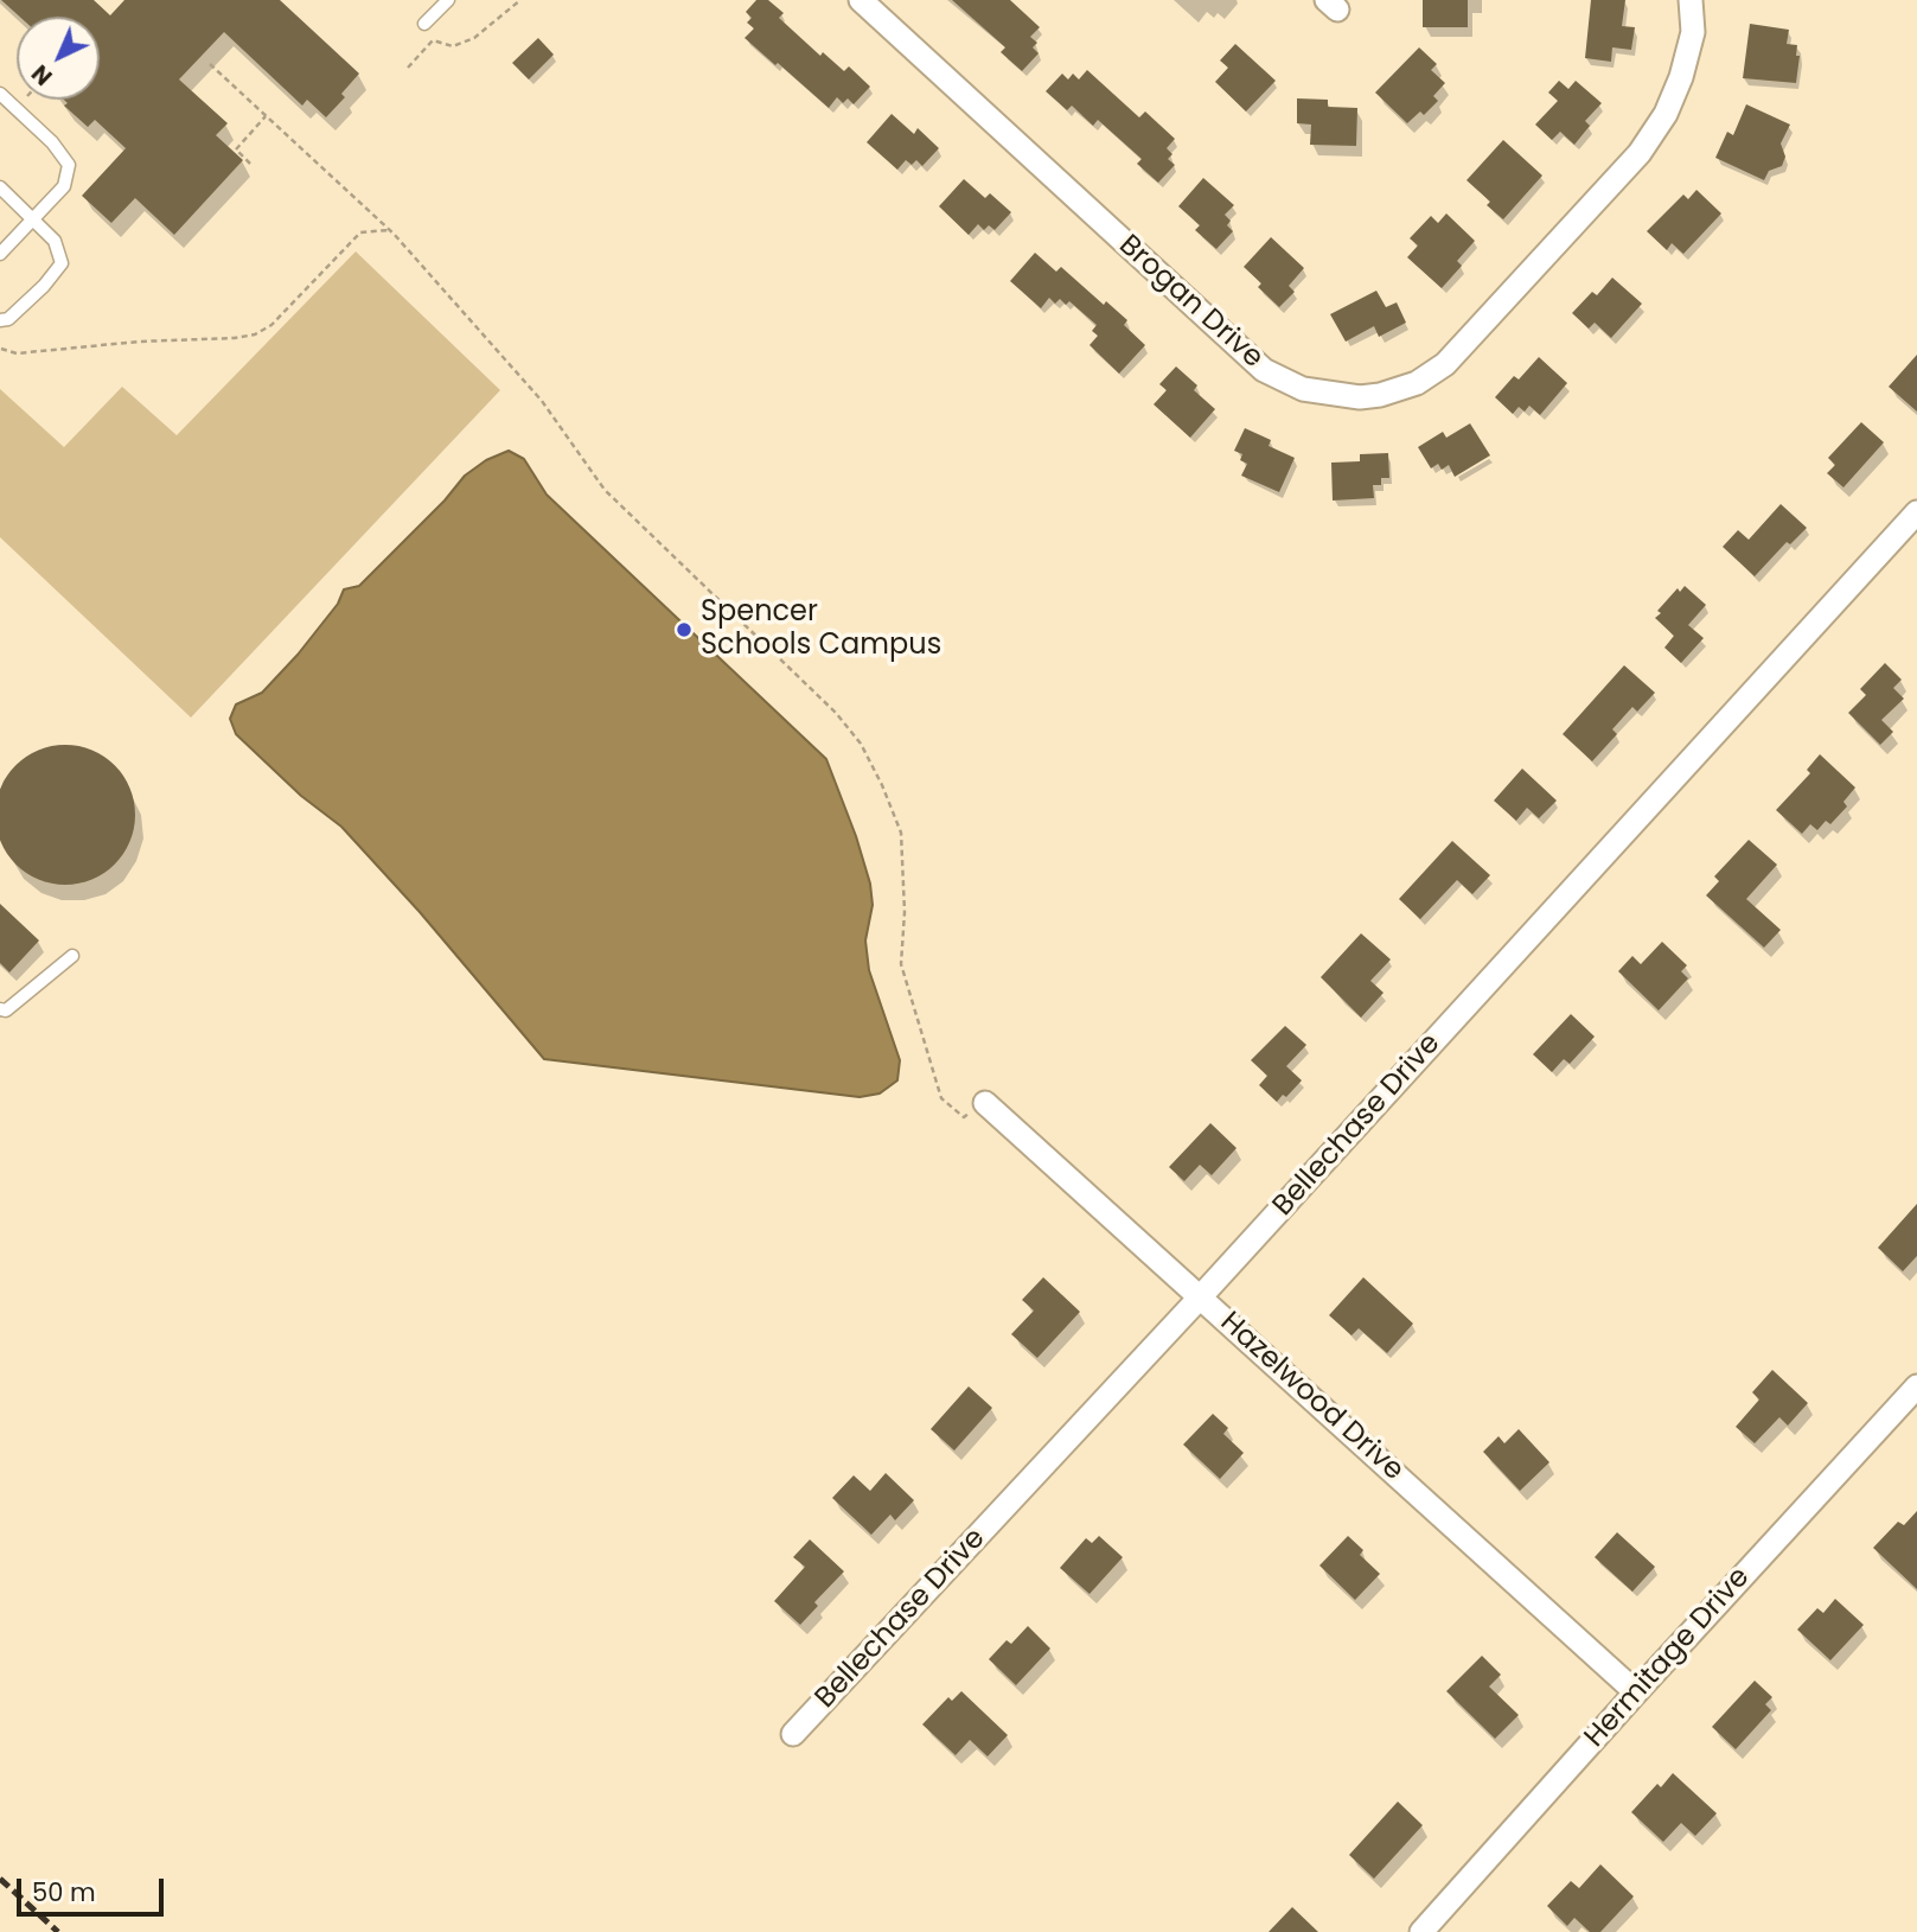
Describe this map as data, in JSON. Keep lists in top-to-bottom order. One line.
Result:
{"streets":{"street":["Brogan Drive","Bellechase Drive","Hazelwood Drive","Hermitage Drive"]},"crossings":[["Bellechase Drive","Hazelwood Drive"],["Hazelwood Drive","Hermitage Drive"]],"places":["Spencer Schools Campus"],"scale_bar":"50 m","north":"bottom left"}
